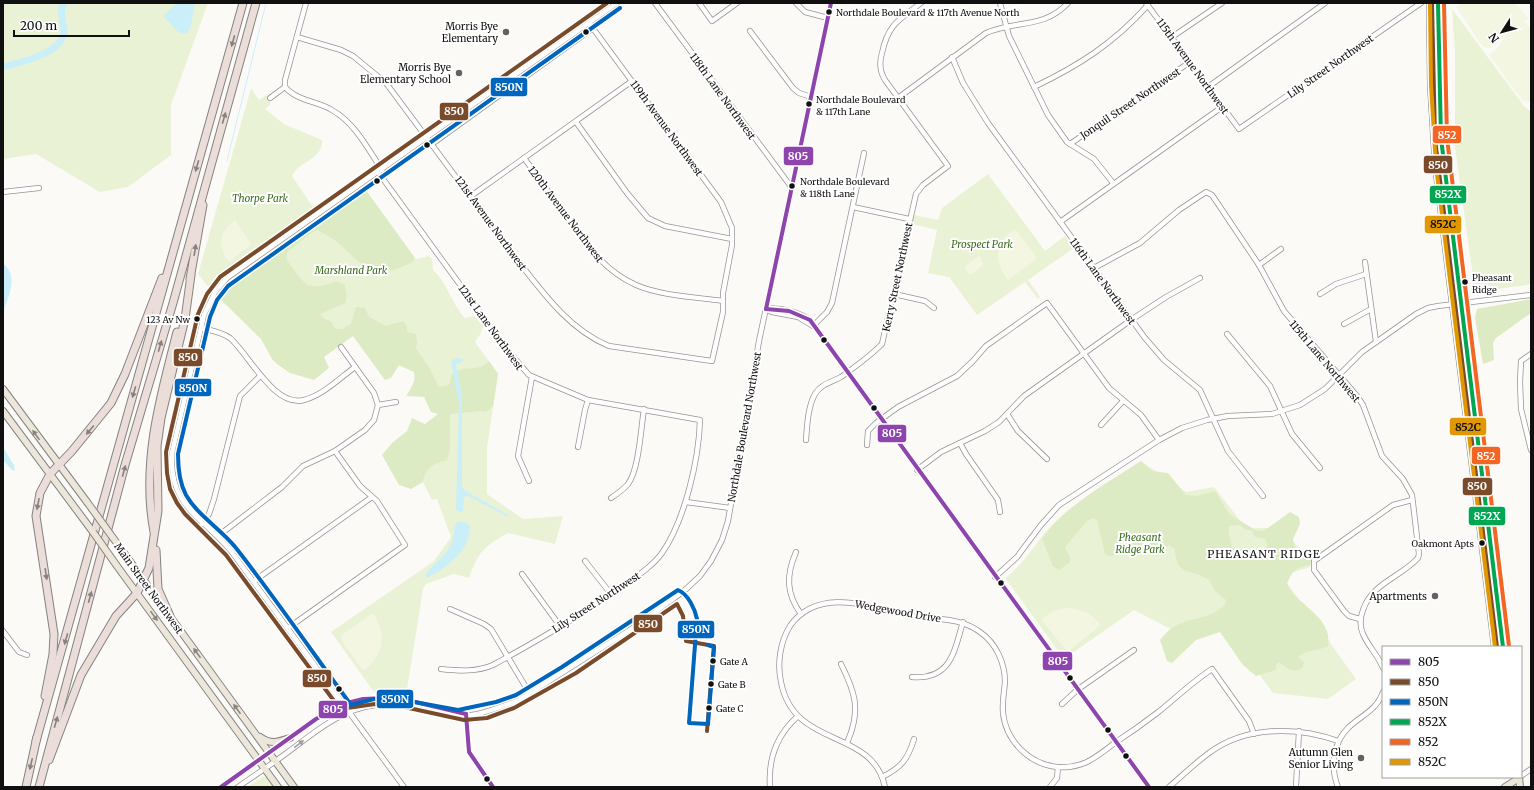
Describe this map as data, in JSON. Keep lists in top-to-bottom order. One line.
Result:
{"streets":{"main road":["Main Street Northwest"],"street":["115th Avenue Northwest","Lily Street Northwest","118th Lane Northwest","Jonquil Street Northwest","119th Avenue Northwest","120th Avenue Northwest","121st Avenue Northwest","Kerry Street Northwest","116th Lane Northwest","121st Lane Northwest","115th Lane Northwest","Northdale Boulevard Northwest","Wedgewood Drive"]},"crossings":[["115th Avenue Northwest","Lily Street Northwest"],["115th Avenue Northwest","Jonquil Street Northwest"],["Lily Street Northwest","121st Lane Northwest"],["118th Lane Northwest","Northdale Boulevard Northwest"],["120th Avenue Northwest","121st Avenue Northwest"],["116th Lane Northwest","115th Lane Northwest"],["Northdale Boulevard Northwest","Main Street Northwest"]],"districts":["PHEASANT RIDGE"],"parks":["Thorpe Park","Prospect Park","Marshland Park","Pheasant Ridge Park"],"places":["Northdale Boulevard & 117th Avenue North","Morris Bye Elementary","Morris Bye Elementary School","Northdale Boulevard & 117th Lane","Northdale Boulevard & 118th Lane","Pheasant Ridge","123 Av Nw","Oakmont Apts","Apartments","Gate A","Gate B","Gate C","Autumn Glen Senior Living"],"lines":["transit line 805","transit line 850","transit line 852X","transit line 852","transit line 852C","transit line 850N"],"legend":["805","850","850N","852X","852","852C"],"scale_bar":"200 m","north":"bottom left"}
